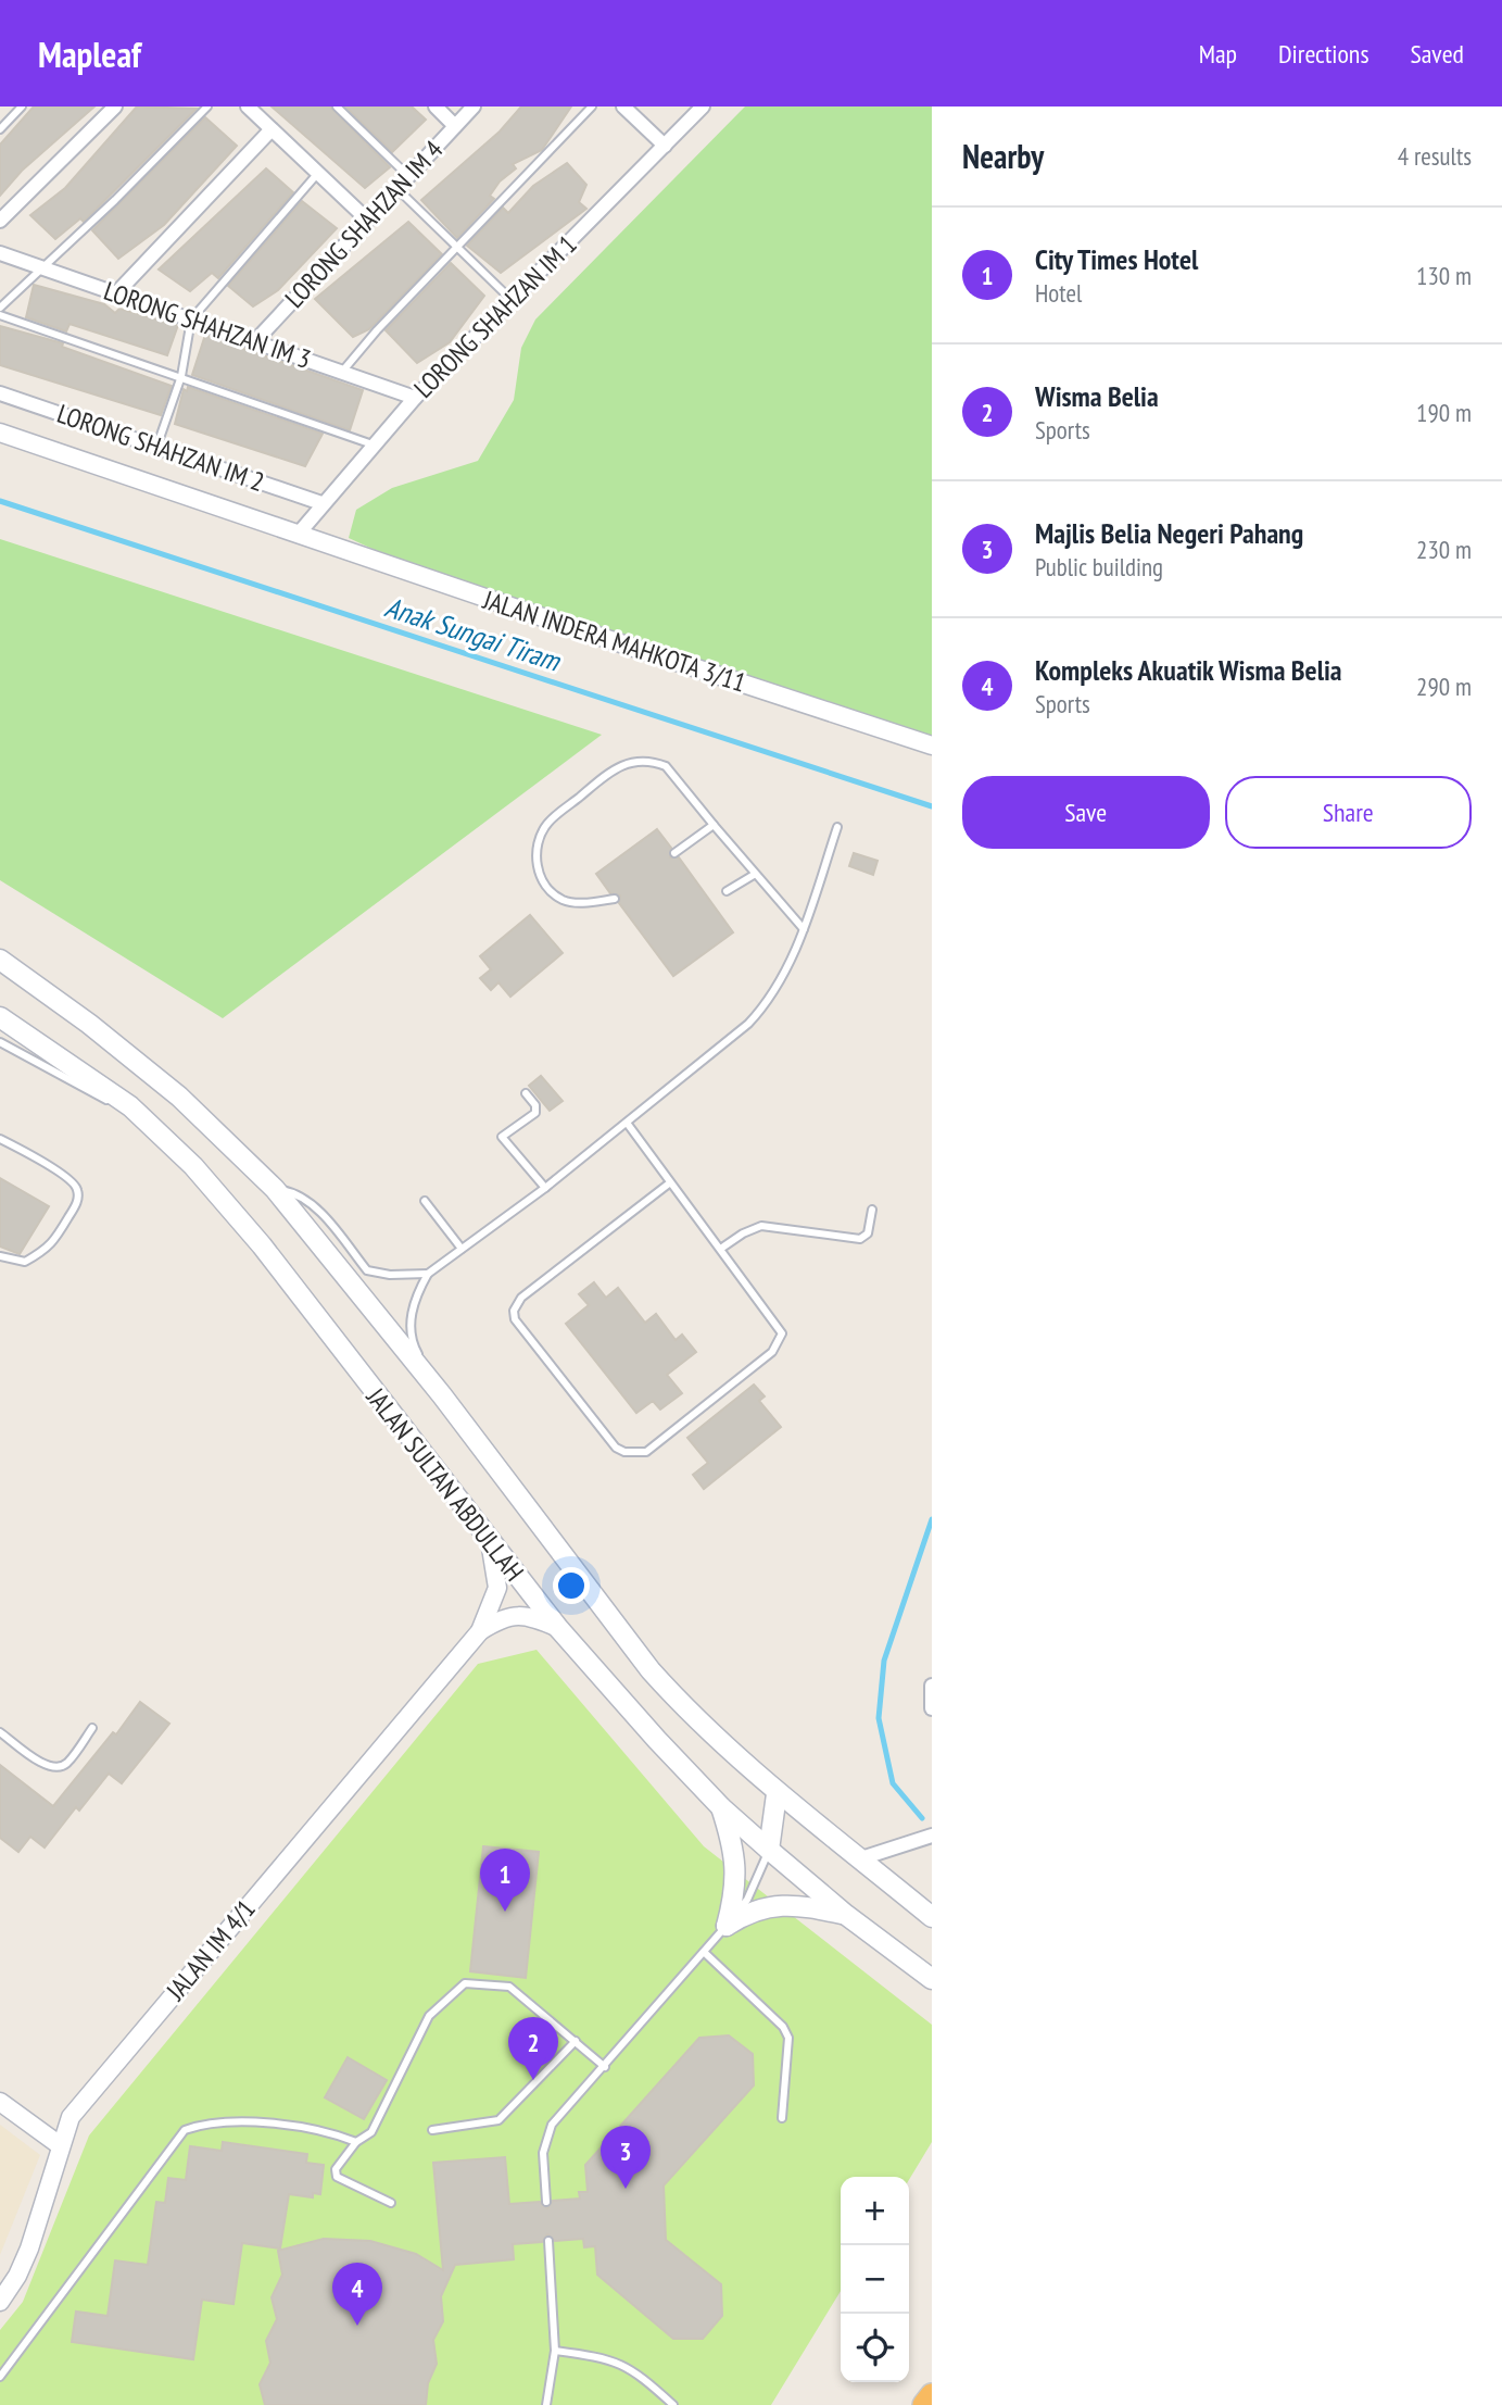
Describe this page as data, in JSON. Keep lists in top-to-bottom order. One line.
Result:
{"streets":{"main road":["JALAN SULTAN ABDULLAH"],"street":["LORONG SHAHZAN IM 4","LORONG SHAHZAN IM 1","LORONG SHAHZAN IM 3","LORONG SHAHZAN IM 2","JALAN INDERA MAHKOTA 3/11","JALAN IM 4/1"]},"crossings":[["LORONG SHAHZAN IM 4","LORONG SHAHZAN IM 3"],["LORONG SHAHZAN IM 1","LORONG SHAHZAN IM 3"],["LORONG SHAHZAN IM 1","LORONG SHAHZAN IM 2"],["LORONG SHAHZAN IM 1","JALAN INDERA MAHKOTA 3/11"],["JALAN SULTAN ABDULLAH","JALAN IM 4/1"]],"water":["Anak Sungai Tiram"],"page":{"header":"Mapleaf","nav":["Map","Directions","Saved"],"heading":["Nearby","4 results"],"list":[{"mark":"1","name":"City Times Hotel","note":"Hotel","value":"130 m"},{"mark":"2","name":"Wisma Belia","note":"Sports","value":"190 m"},{"mark":"3","name":"Majlis Belia Negeri Pahang","note":"Public building","value":"230 m"},{"mark":"4","name":"Kompleks Akuatik Wisma Belia","note":"Sports","value":"290 m"}],"buttons":["Save","Share"],"pins":["1","2","3","4"],"map_buttons":["+","−"]}}
